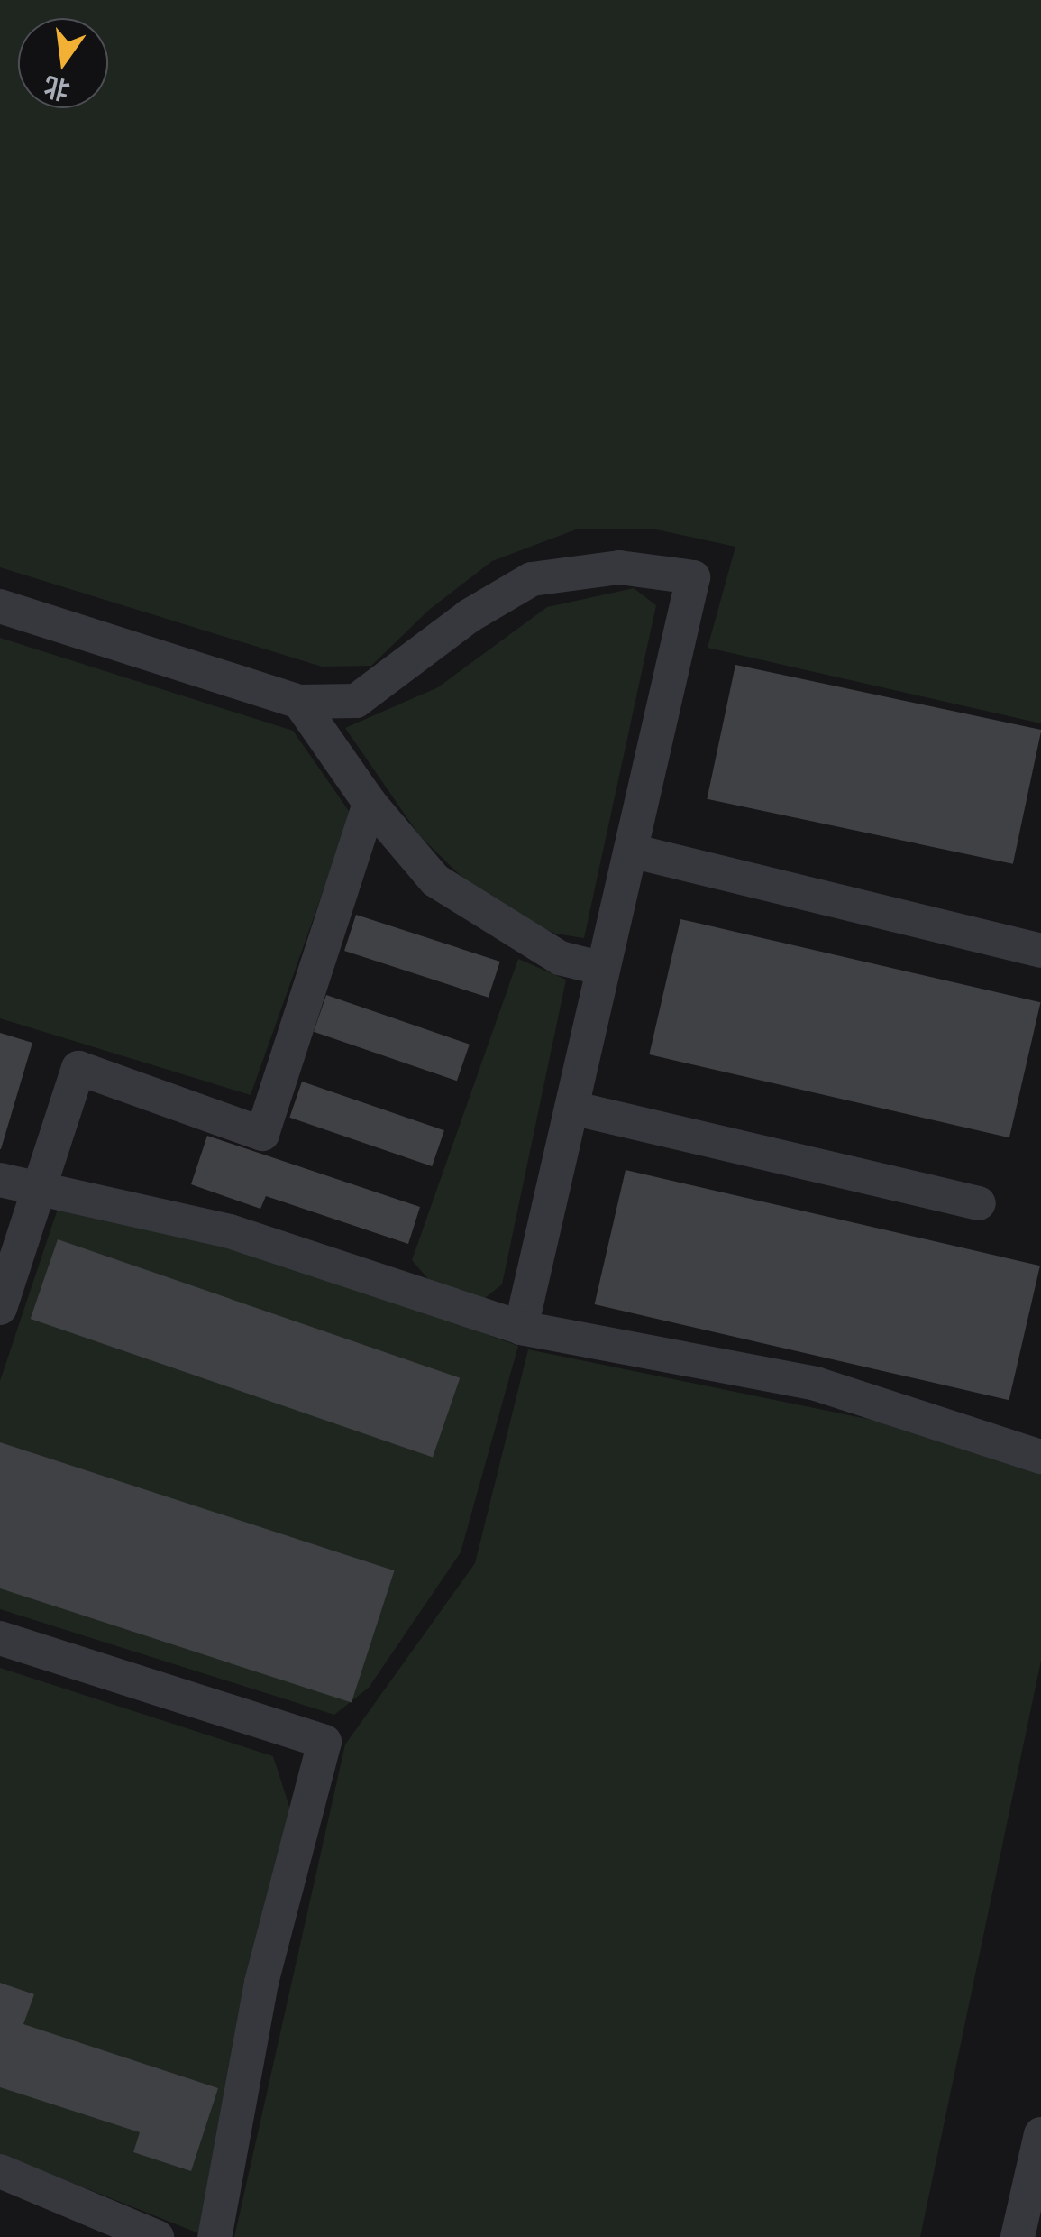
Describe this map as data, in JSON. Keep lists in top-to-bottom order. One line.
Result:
{"north":"bottom"}
